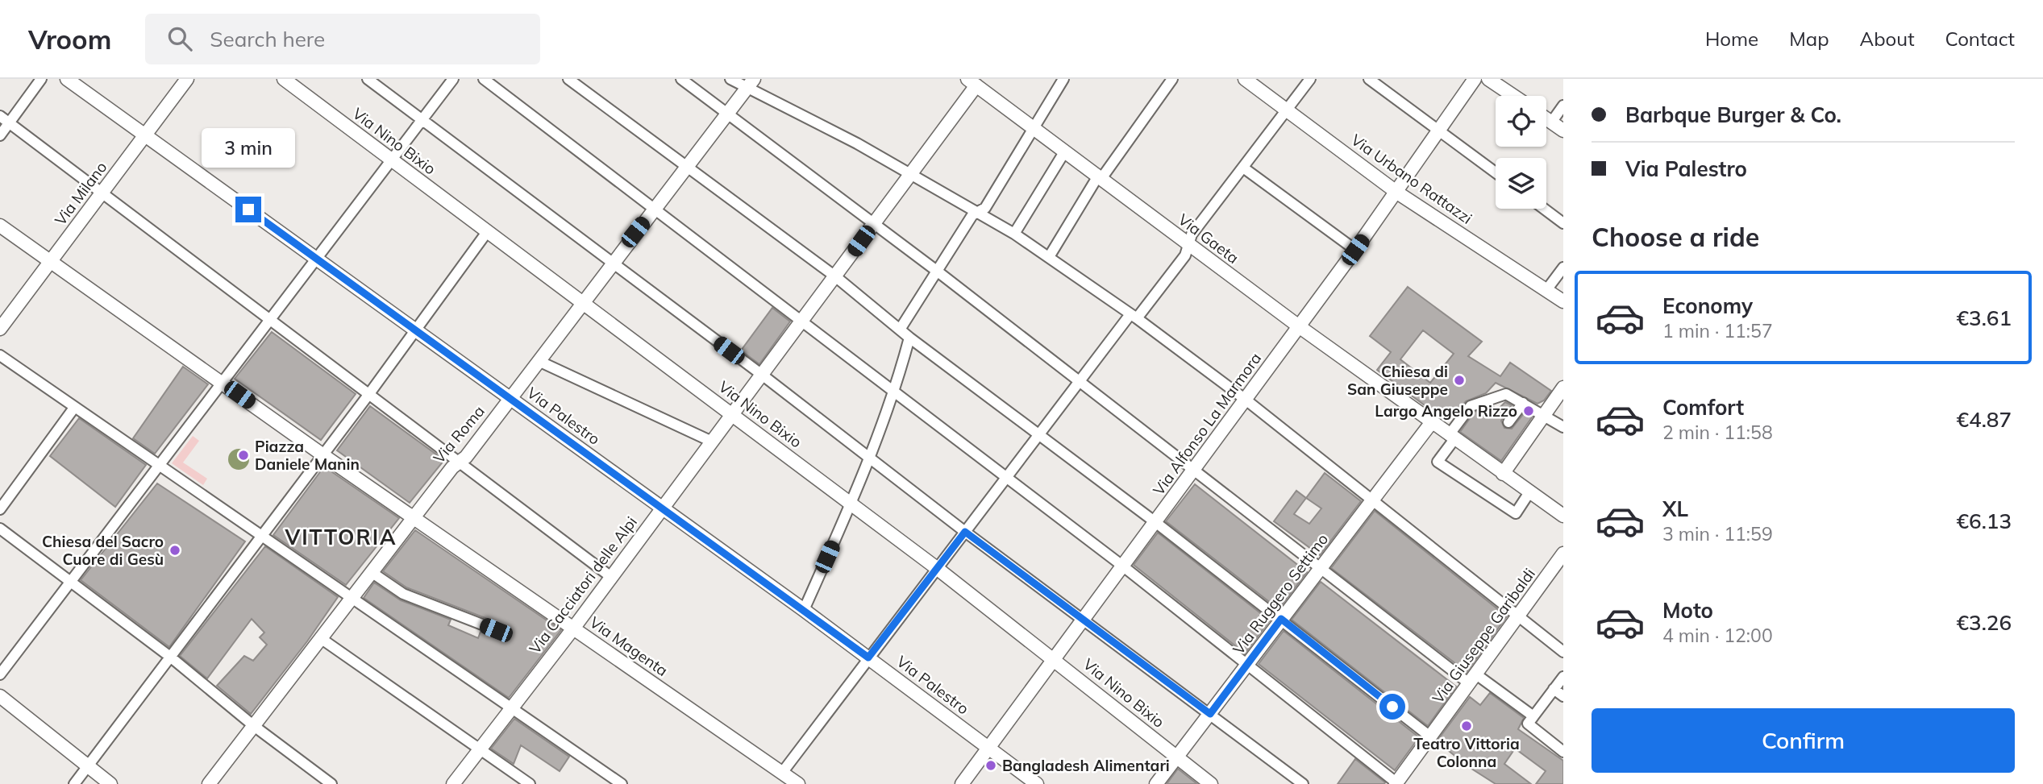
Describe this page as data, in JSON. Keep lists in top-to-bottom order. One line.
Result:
{"streets":{"street":["Via Nino Bixio","Via Urbano Rattazzi","Via Milano","Via Gaeta","Via Palestro","Via Alfonso La Marmora","Via Roma","Via Cacciatori delle Alpi","Via Ruggero Settimo","Via Giuseppe Garibaldi","Via Magenta"]},"crossings":[["Via Nino Bixio","Via Alfonso La Marmora"],["Via Nino Bixio","Via Roma"],["Via Nino Bixio","Via Cacciatori delle Alpi"],["Via Nino Bixio","Via Ruggero Settimo"],["Via Urbano Rattazzi","Via Alfonso La Marmora"],["Via Milano","Via Palestro"],["Via Gaeta","Via Alfonso La Marmora"],["Via Gaeta","Via Cacciatori delle Alpi"],["Via Gaeta","Via Ruggero Settimo"],["Via Palestro","Via Alfonso La Marmora"],["Via Palestro","Via Roma"],["Via Palestro","Via Cacciatori delle Alpi"],["Via Roma","Via Magenta"],["Via Cacciatori delle Alpi","Via Magenta"]],"districts":["VITTORIA"],"places":["Chiesa di San Giuseppe","Largo Angelo Rizzo","Piazza Daniele Manin","Chiesa del Sacro Cuore di Gesù","Teatro Vittoria Colonna","Bangladesh Alimentari"],"page":{"header":"Vroom","search":"Search here","nav":["Home","Map","About","Contact"],"banner":["Barbque Burger & Co.","Via Palestro"],"bubble":"3 min","heading":"Choose a ride","list":[{"name":"Economy","note":"1 min · 11:57","value":"€3.61"},{"name":"Comfort","note":"2 min · 11:58","value":"€4.87"},{"name":"XL","note":"3 min · 11:59","value":"€6.13"},{"name":"Moto","note":"4 min · 12:00","value":"€3.26"}],"buttons":"Confirm"}}
